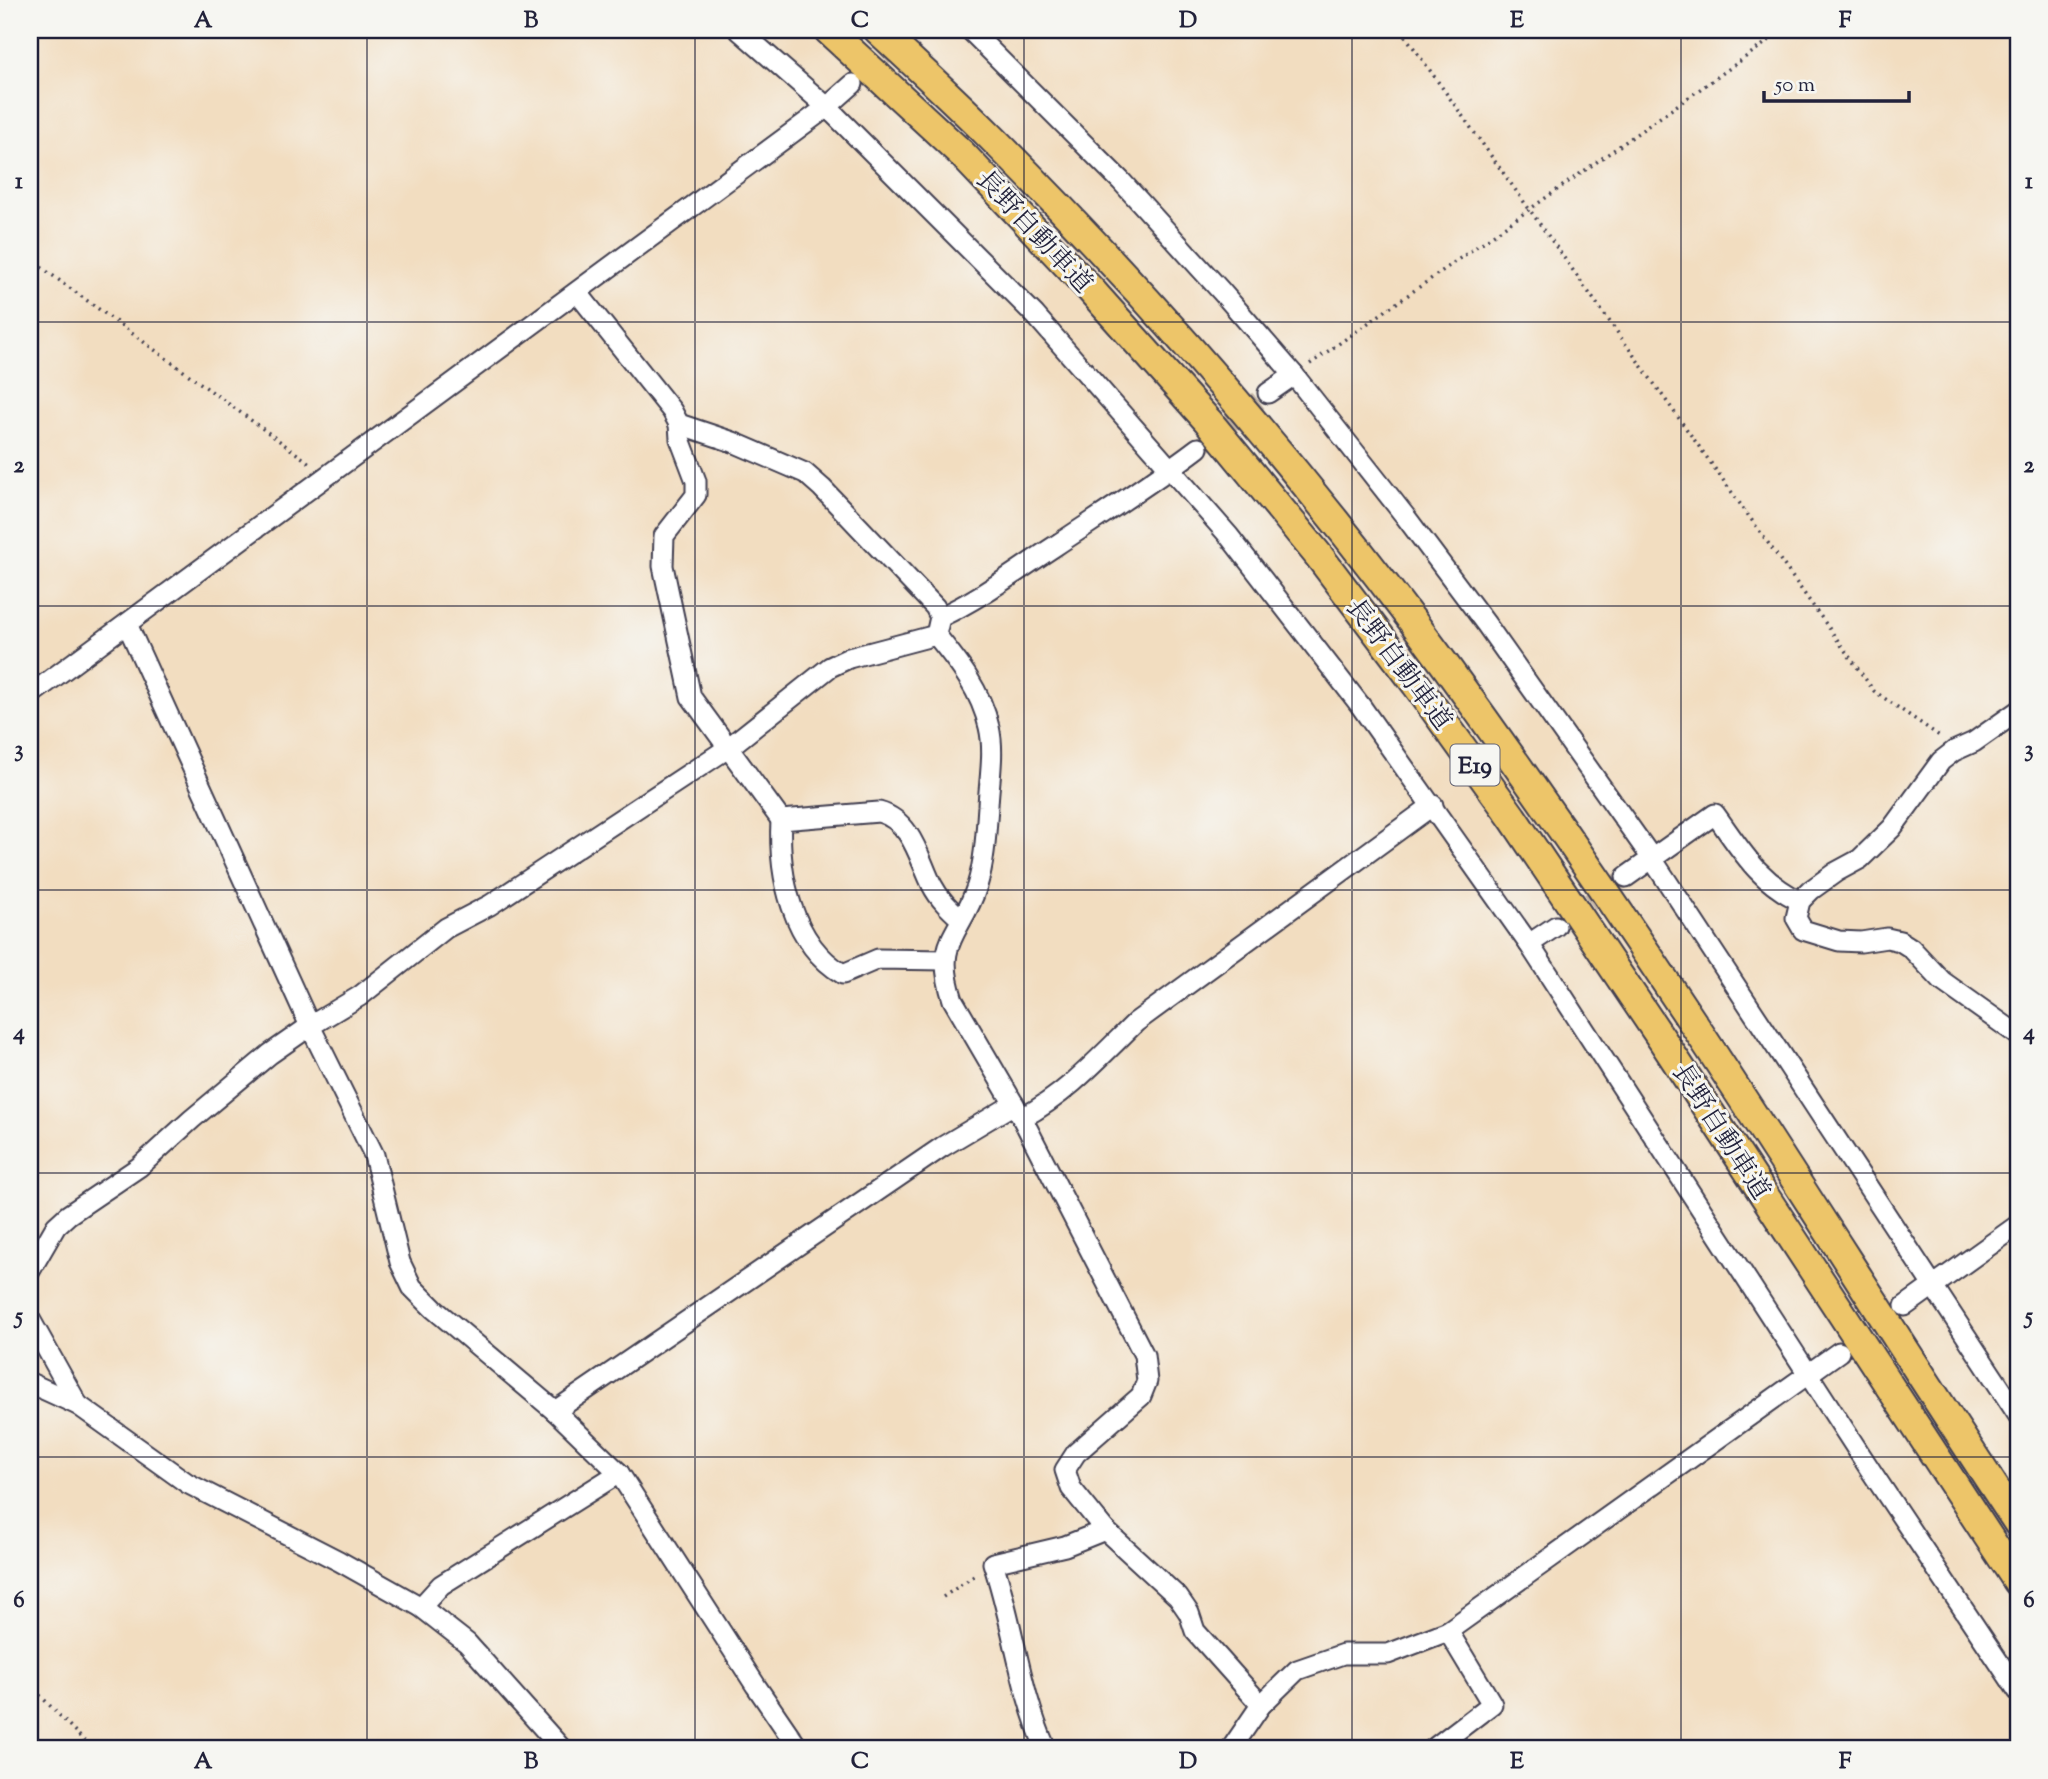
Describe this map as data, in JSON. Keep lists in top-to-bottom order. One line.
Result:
{"streets":{"highway":["長野自動車道","E19"]},"scale_bar":"50 m","grid":{"columns":["A","B","C","D","E","F"],"rows":["1","2","3","4","5","6"]}}
